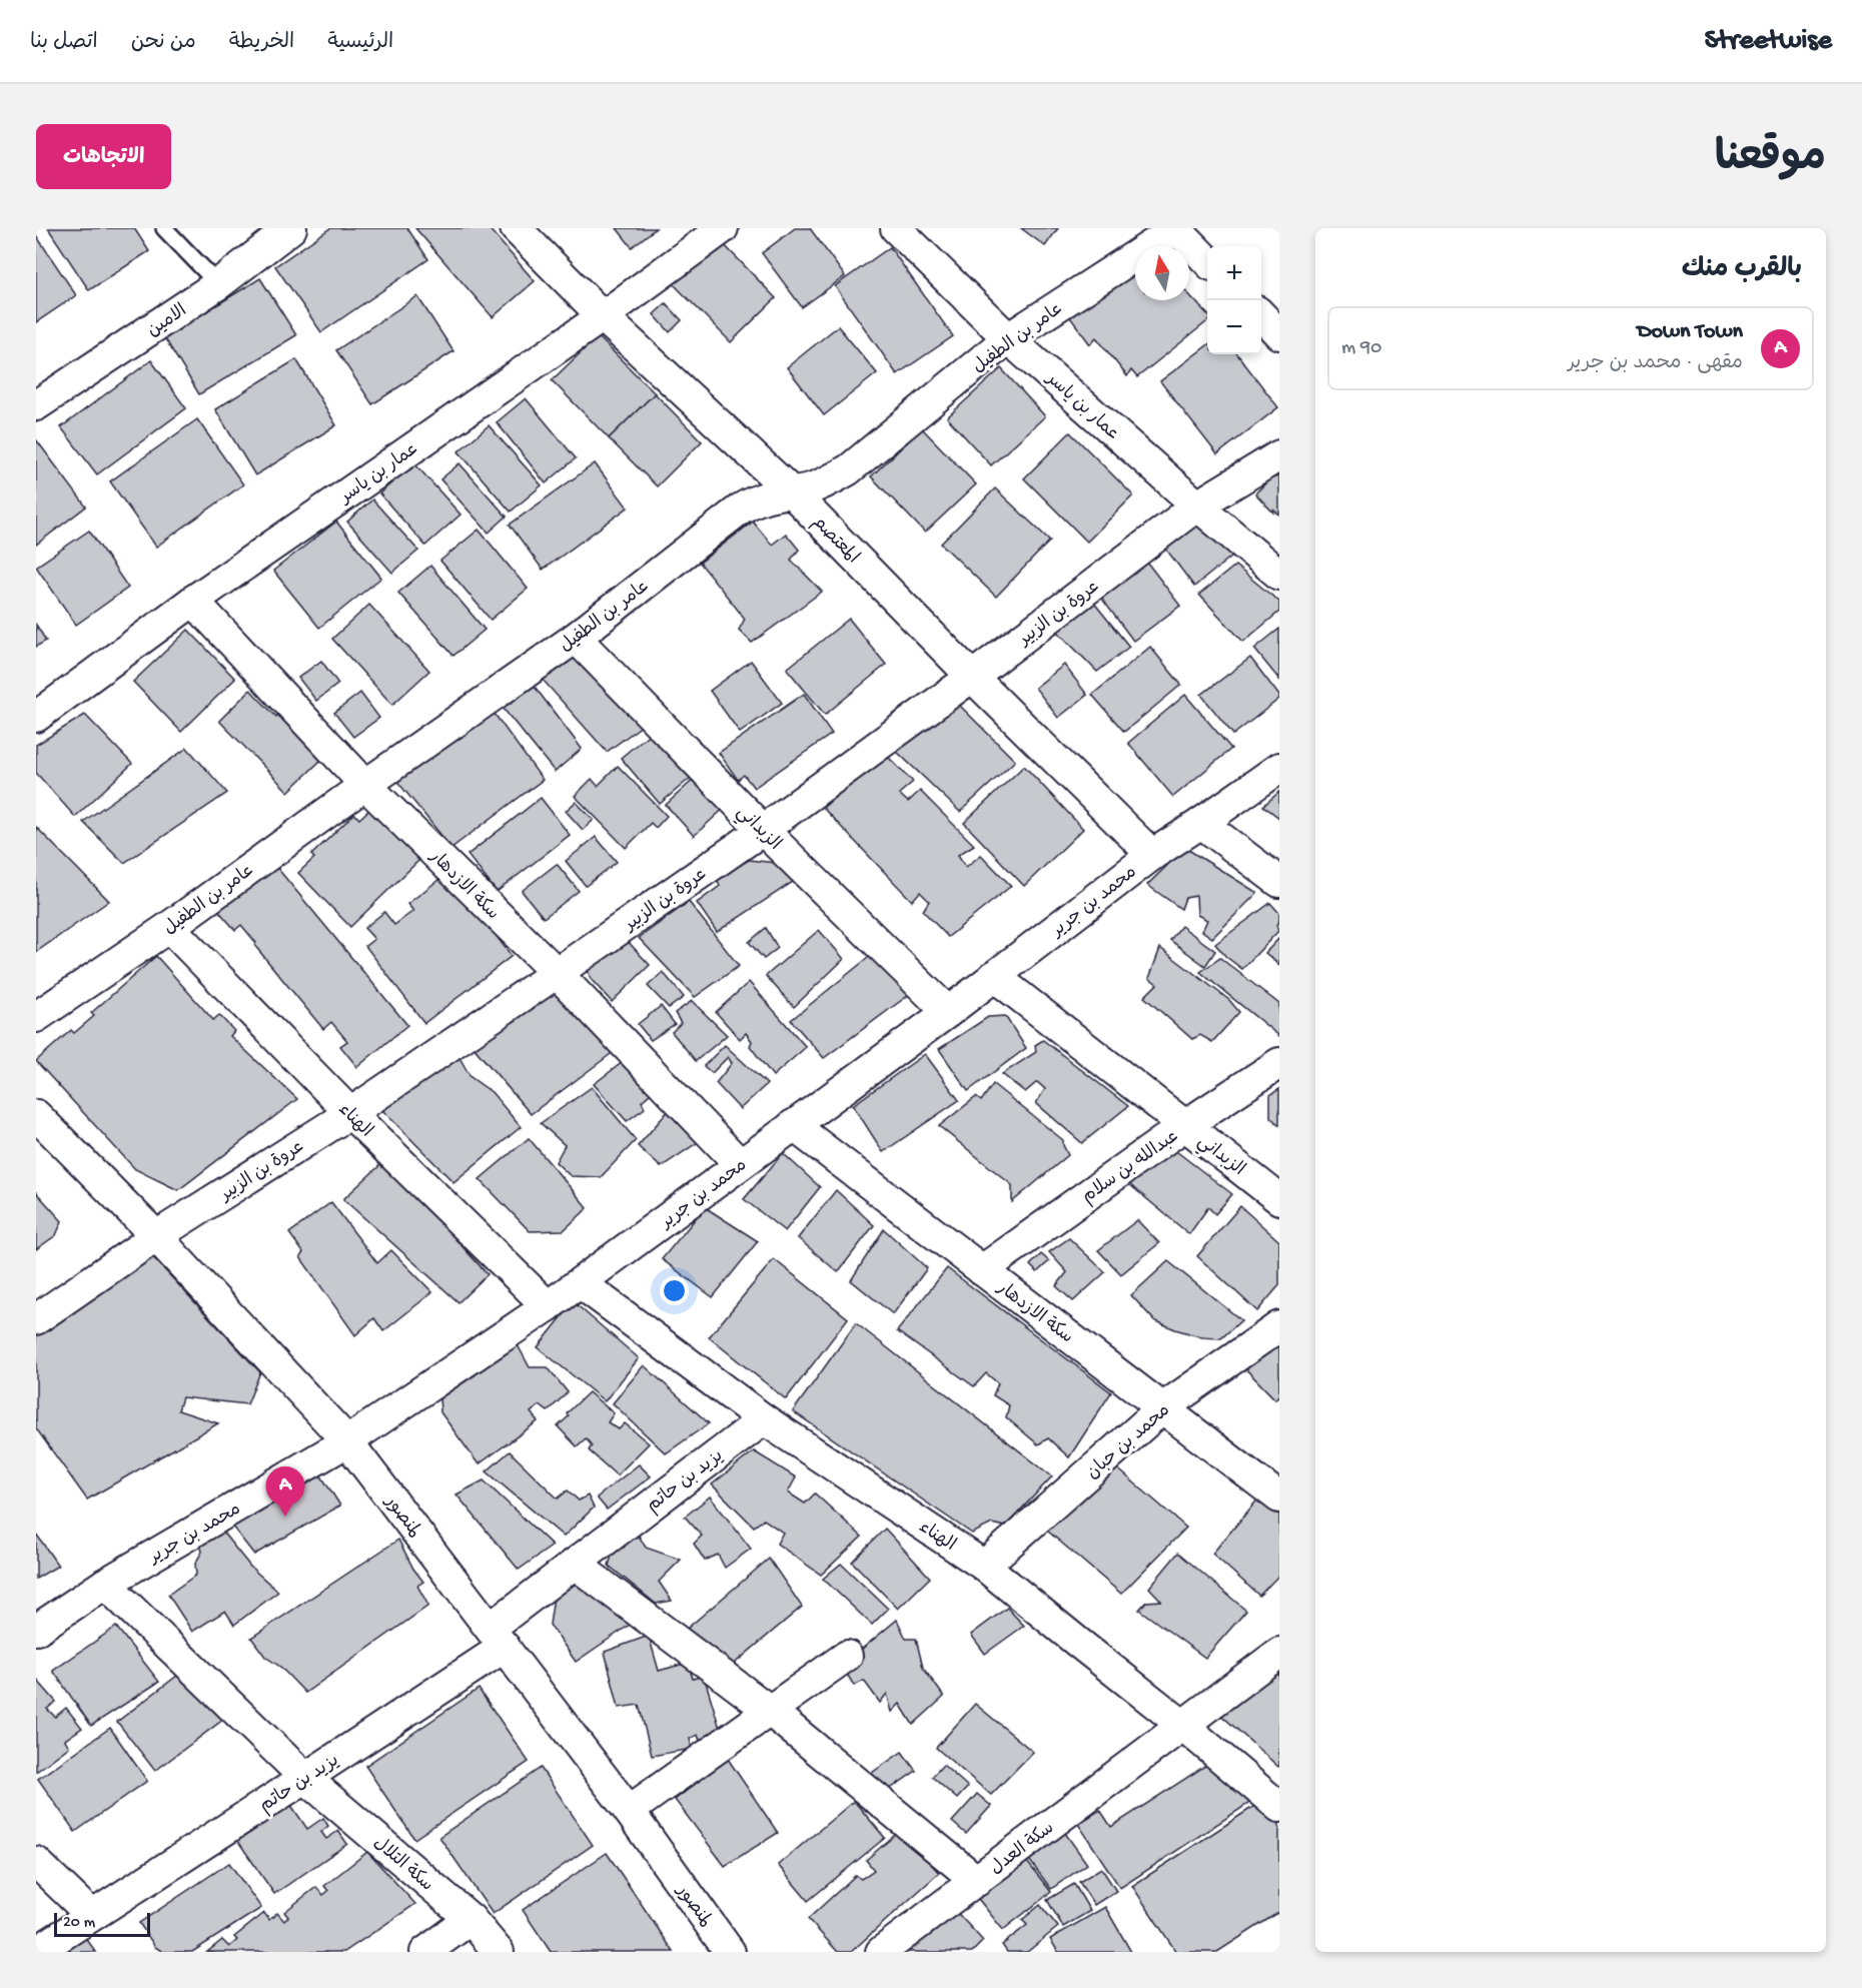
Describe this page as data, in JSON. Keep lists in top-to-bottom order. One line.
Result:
{"streets":{"street":["الامين","عامر بن الطفيل","عمار بن ياسر","المعتصم","عروة بن الزبير","الزبداني","سكة الازدهار","محمد بن جرير","الهناء","عبدالله بن سلام","محمد بن حبان","يزيد بن حاتم","لمنصور","سكة العدل","سكة التلال"]},"crossings":[["عامر بن الطفيل","عمار بن ياسر"],["عامر بن الطفيل","المعتصم"],["عامر بن الطفيل","الزبداني"],["عامر بن الطفيل","سكة الازدهار"],["عامر بن الطفيل","الهناء"],["عمار بن ياسر","المعتصم"],["عمار بن ياسر","عروة بن الزبير"],["عمار بن ياسر","سكة الازدهار"],["المعتصم","عروة بن الزبير"],["المعتصم","محمد بن جرير"],["عروة بن الزبير","الزبداني"],["عروة بن الزبير","سكة الازدهار"],["عروة بن الزبير","الهناء"],["عروة بن الزبير","لمنصور"],["الزبداني","محمد بن جرير"],["الزبداني","عبدالله بن سلام"],["سكة الازدهار","محمد بن جرير"],["سكة الازدهار","عبدالله بن سلام"],["سكة الازدهار","محمد بن حبان"],["محمد بن جرير","الهناء"],["محمد بن جرير","لمنصور"],["الهناء","محمد بن حبان"],["الهناء","يزيد بن حاتم"],["الهناء","سكة العدل"],["يزيد بن حاتم","لمنصور"],["يزيد بن حاتم","سكة العدل"],["يزيد بن حاتم","سكة التلال"]],"scale_bar":"20 m","north":"top","page":{"header":"Streetwise","nav":["الرئيسية","الخريطة","من نحن","اتصل بنا"],"title":"موقعنا","buttons":"الاتجاهات","heading":"بالقرب منك","map_buttons":["+","−"],"list":[{"mark":"A","name":"Down Town","note":"مقهى · محمد بن جرير","value":"90 m"}],"pins":"A","scale":"20 m"}}
